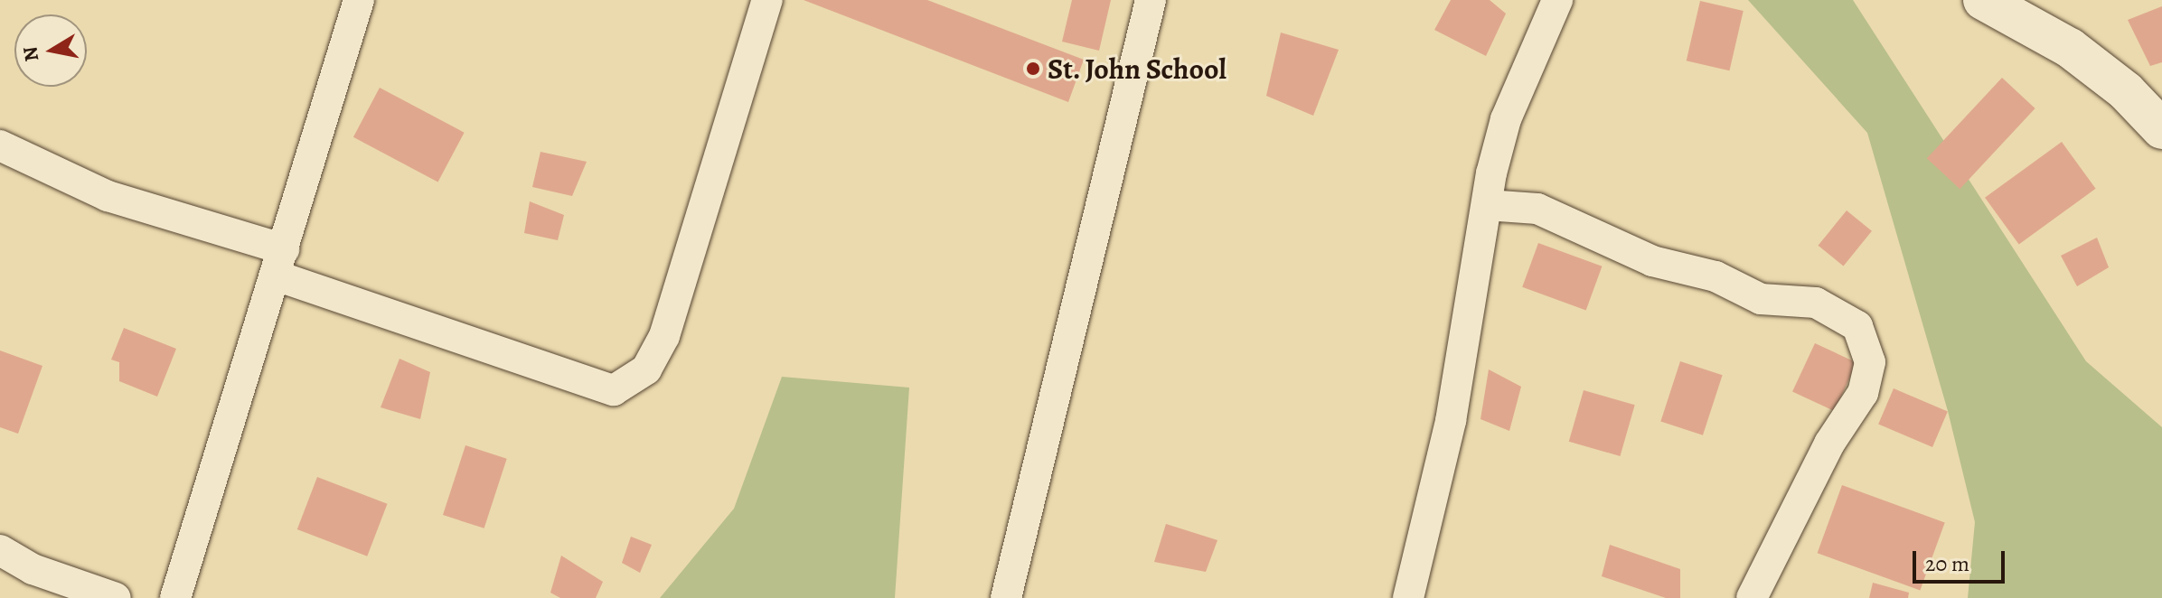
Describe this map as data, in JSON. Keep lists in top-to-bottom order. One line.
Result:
{"places":["St. John School"],"scale_bar":"20 m","north":"left"}
